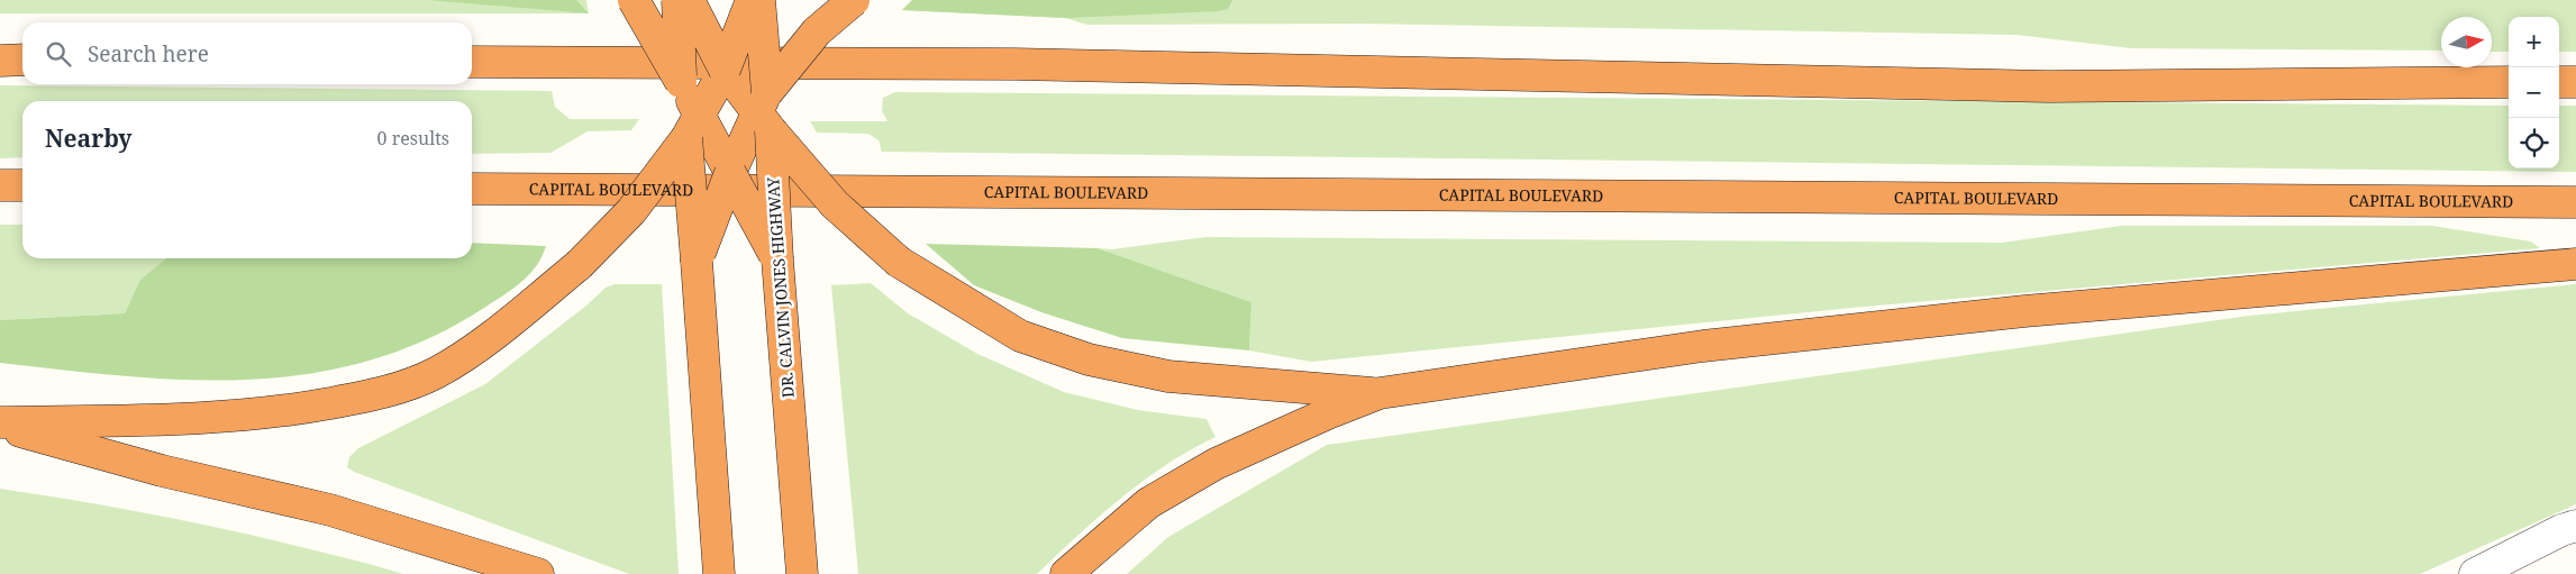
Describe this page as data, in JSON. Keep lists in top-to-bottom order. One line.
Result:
{"streets":{"highway":["CAPITAL BOULEVARD","DR. CALVIN JONES HIGHWAY"]},"north":"right","page":{"map_buttons":["+","−"],"search":"Search here","heading":["Nearby","0 results"]}}
